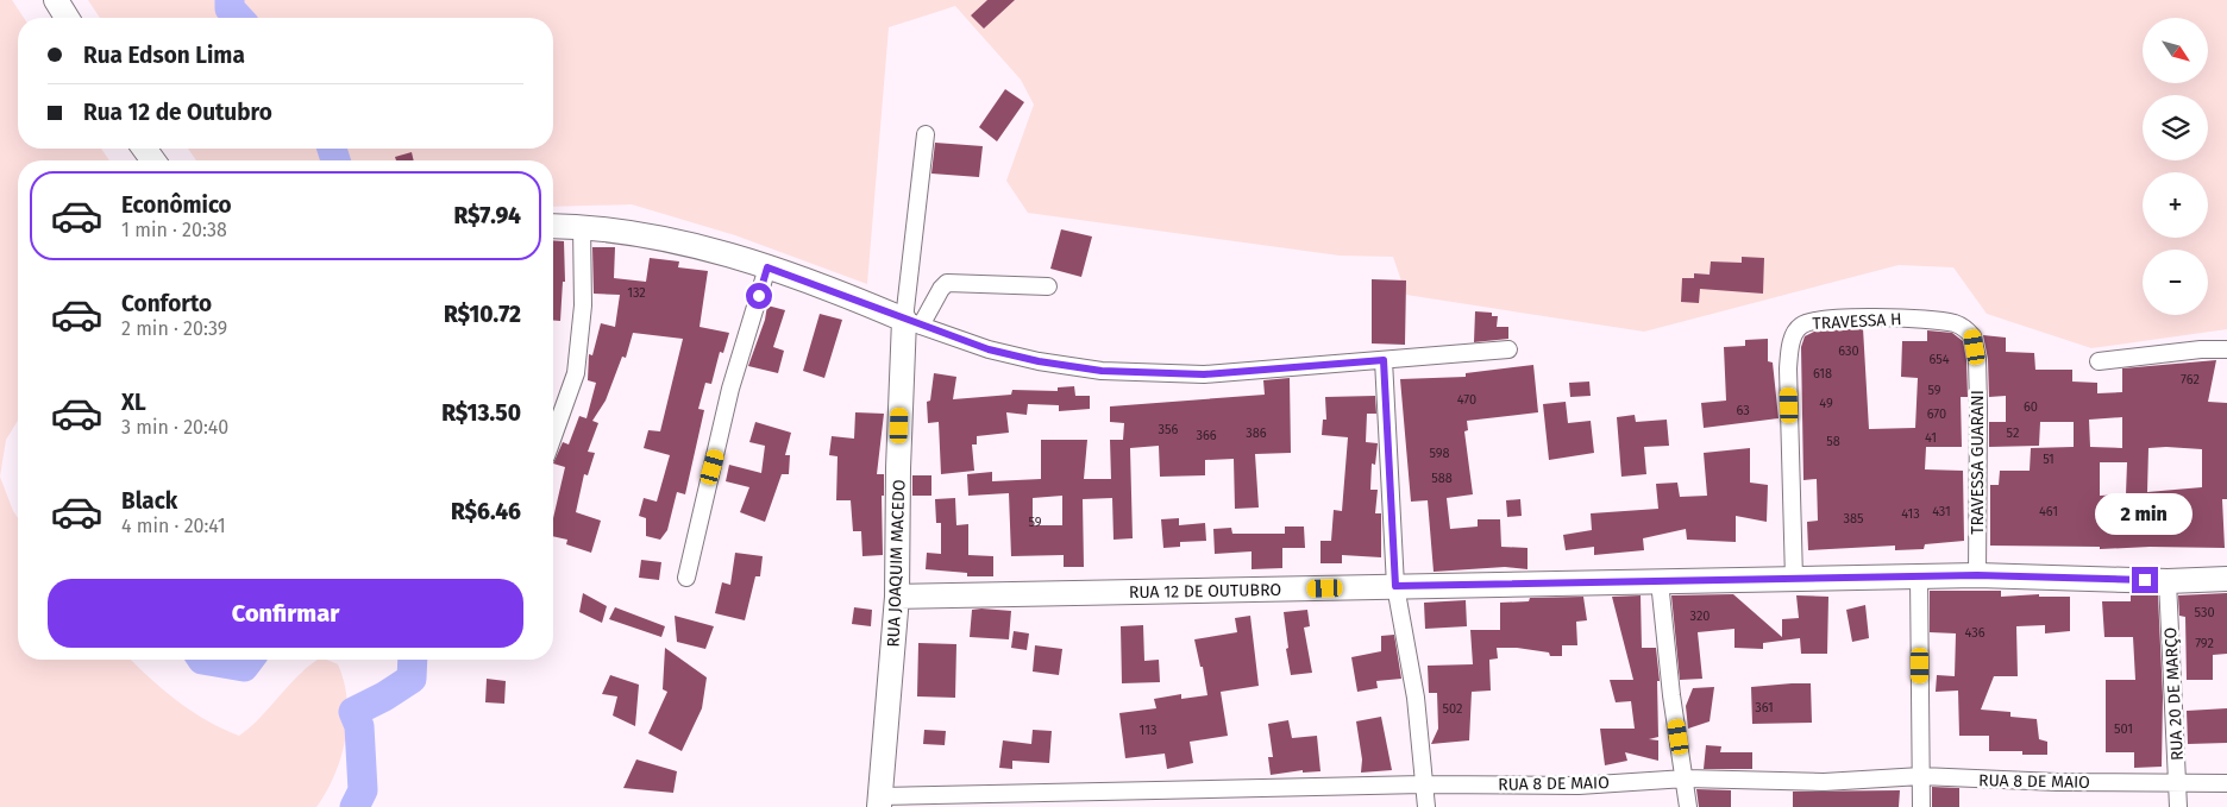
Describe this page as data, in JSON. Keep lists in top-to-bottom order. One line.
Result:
{"streets":{"street":["TRAVESSA H","TRAVESSA GUARANI","RUA JOAQUIM MACEDO","RUA 12 DE OUTUBRO","RUA 20 DE MARÇO","RUA 8 DE MAIO"]},"crossings":[["TRAVESSA H","TRAVESSA GUARANI"],["TRAVESSA H","RUA 12 DE OUTUBRO"],["TRAVESSA GUARANI","RUA 12 DE OUTUBRO"],["RUA JOAQUIM MACEDO","RUA 12 DE OUTUBRO"],["RUA JOAQUIM MACEDO","RUA 8 DE MAIO"],["RUA 12 DE OUTUBRO","RUA 20 DE MARÇO"],["RUA 20 DE MARÇO","RUA 8 DE MAIO"]],"house_numbers":["132","630","654","618","762","59","470","49","60","63","670","356","386","52","366","41","58","598","51","588","431","461","413","385","59","530","320","436","792","361","502","501","113"],"north":"bottom right","page":{"map_buttons":["+","−"],"banner":["Rua Edson Lima","Rua 12 de Outubro"],"list":[{"name":"Econômico","note":"1 min · 20:38","value":"R$7.94"},{"name":"Conforto","note":"2 min · 20:39","value":"R$10.72"},{"name":"XL","note":"3 min · 20:40","value":"R$13.50"},{"name":"Black","note":"4 min · 20:41","value":"R$6.46"}],"bubble":"2 min","buttons":"Confirmar"}}
